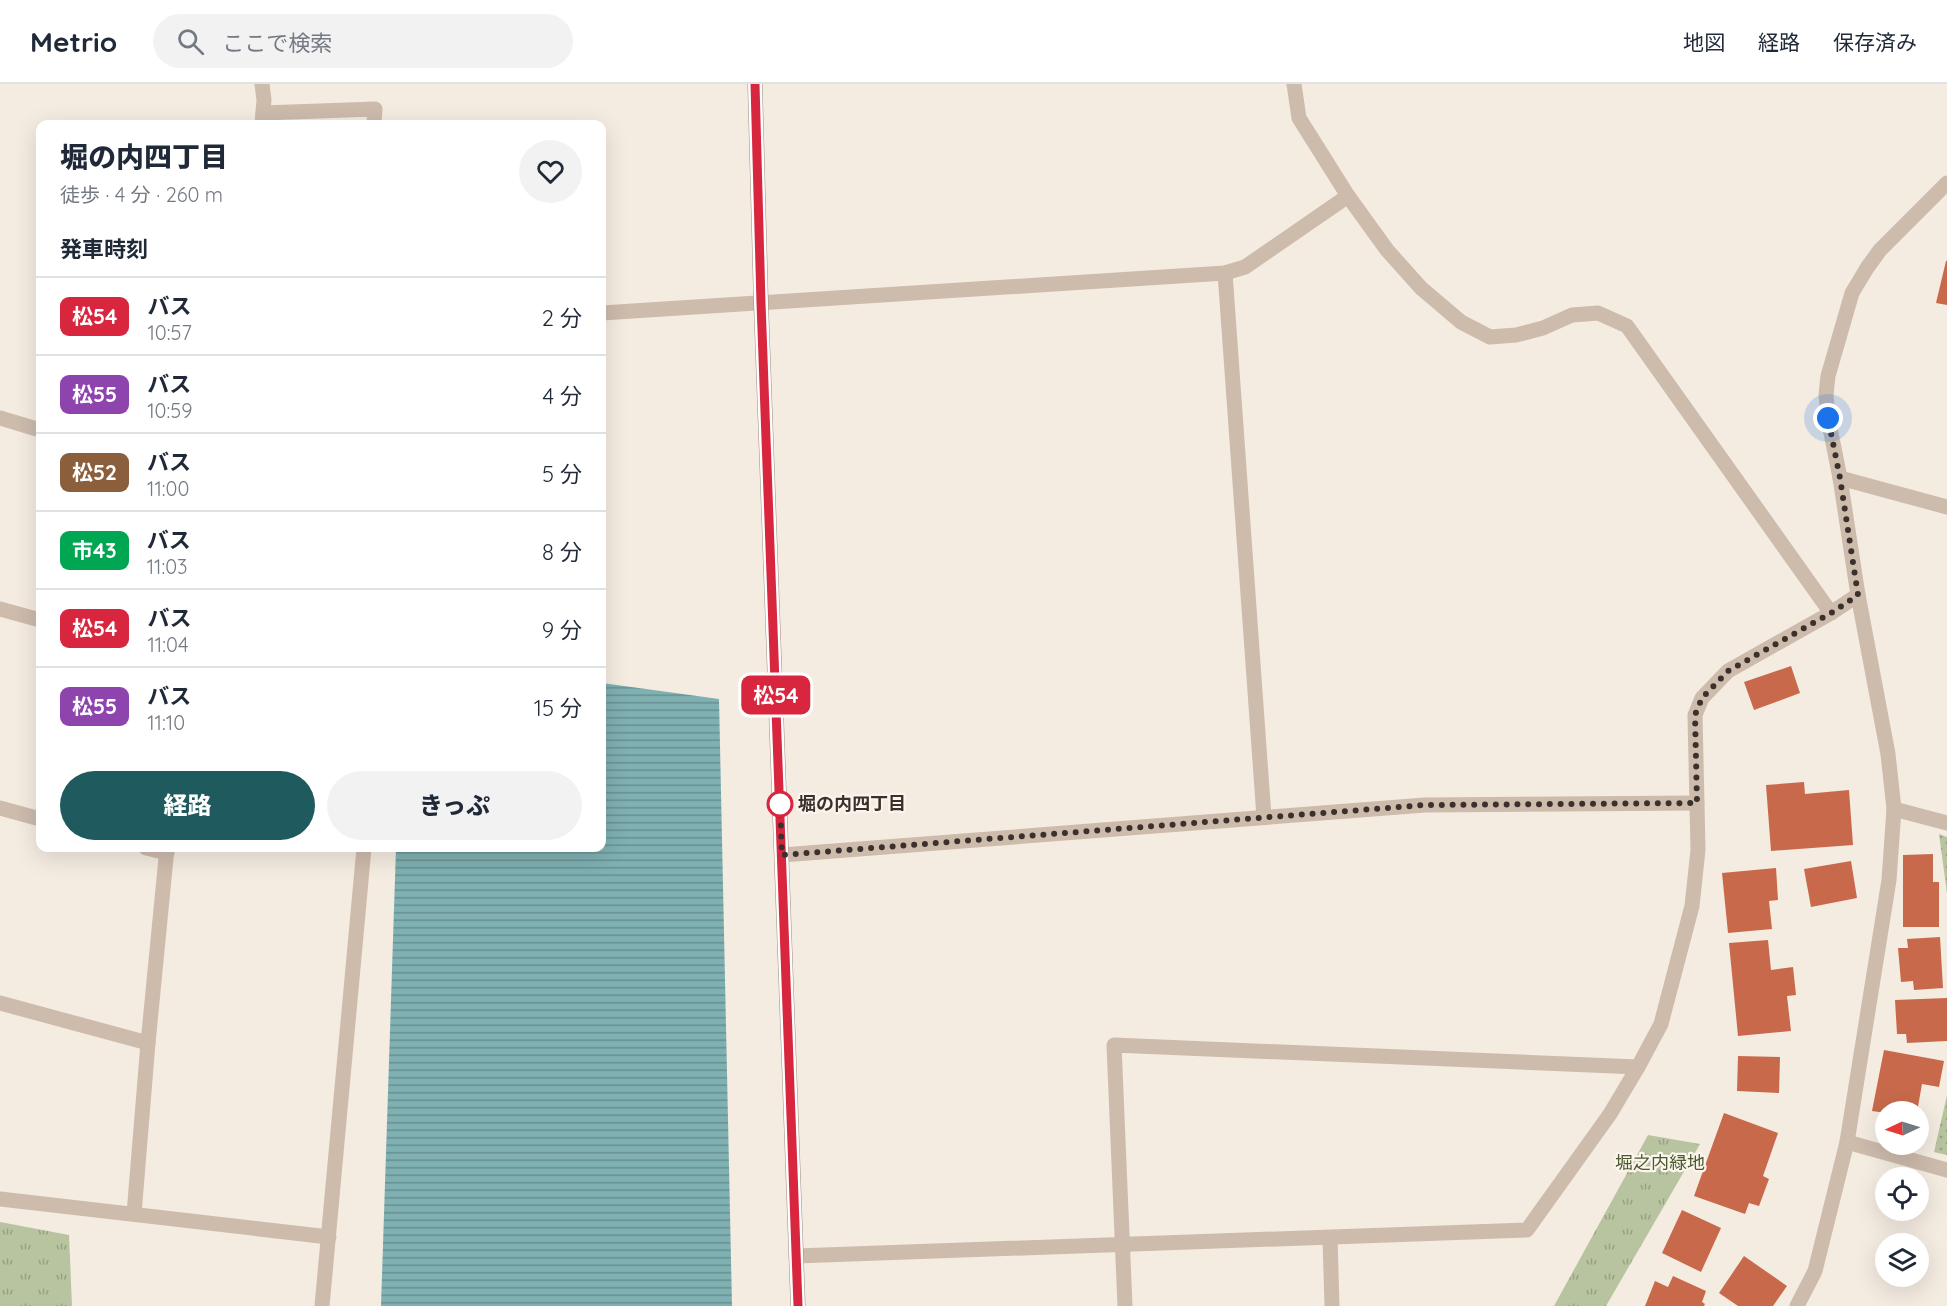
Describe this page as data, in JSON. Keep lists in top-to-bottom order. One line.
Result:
{"parks":["堀之内緑地"],"places":["堀の内四丁目"],"lines":["bus line 松54"],"north":"left","page":{"header":"Metrio","search":"ここで検索","nav":["地図","経路","保存済み"],"on_map":"松54","heading":[["堀の内四丁目","徒歩 · 4 分 · 260 m"],"発車時刻"],"list":[{"mark":"松54","name":"バス","note":"10:57","value":"2 分"},{"mark":"松55","name":"バス","note":"10:59","value":"4 分"},{"mark":"松52","name":"バス","note":"11:00","value":"5 分"},{"mark":"市43","name":"バス","note":"11:03","value":"8 分"},{"mark":"松54","name":"バス","note":"11:04","value":"9 分"},{"mark":"松55","name":"バス","note":"11:10","value":"15 分"}],"buttons":["経路","きっぷ"]}}
